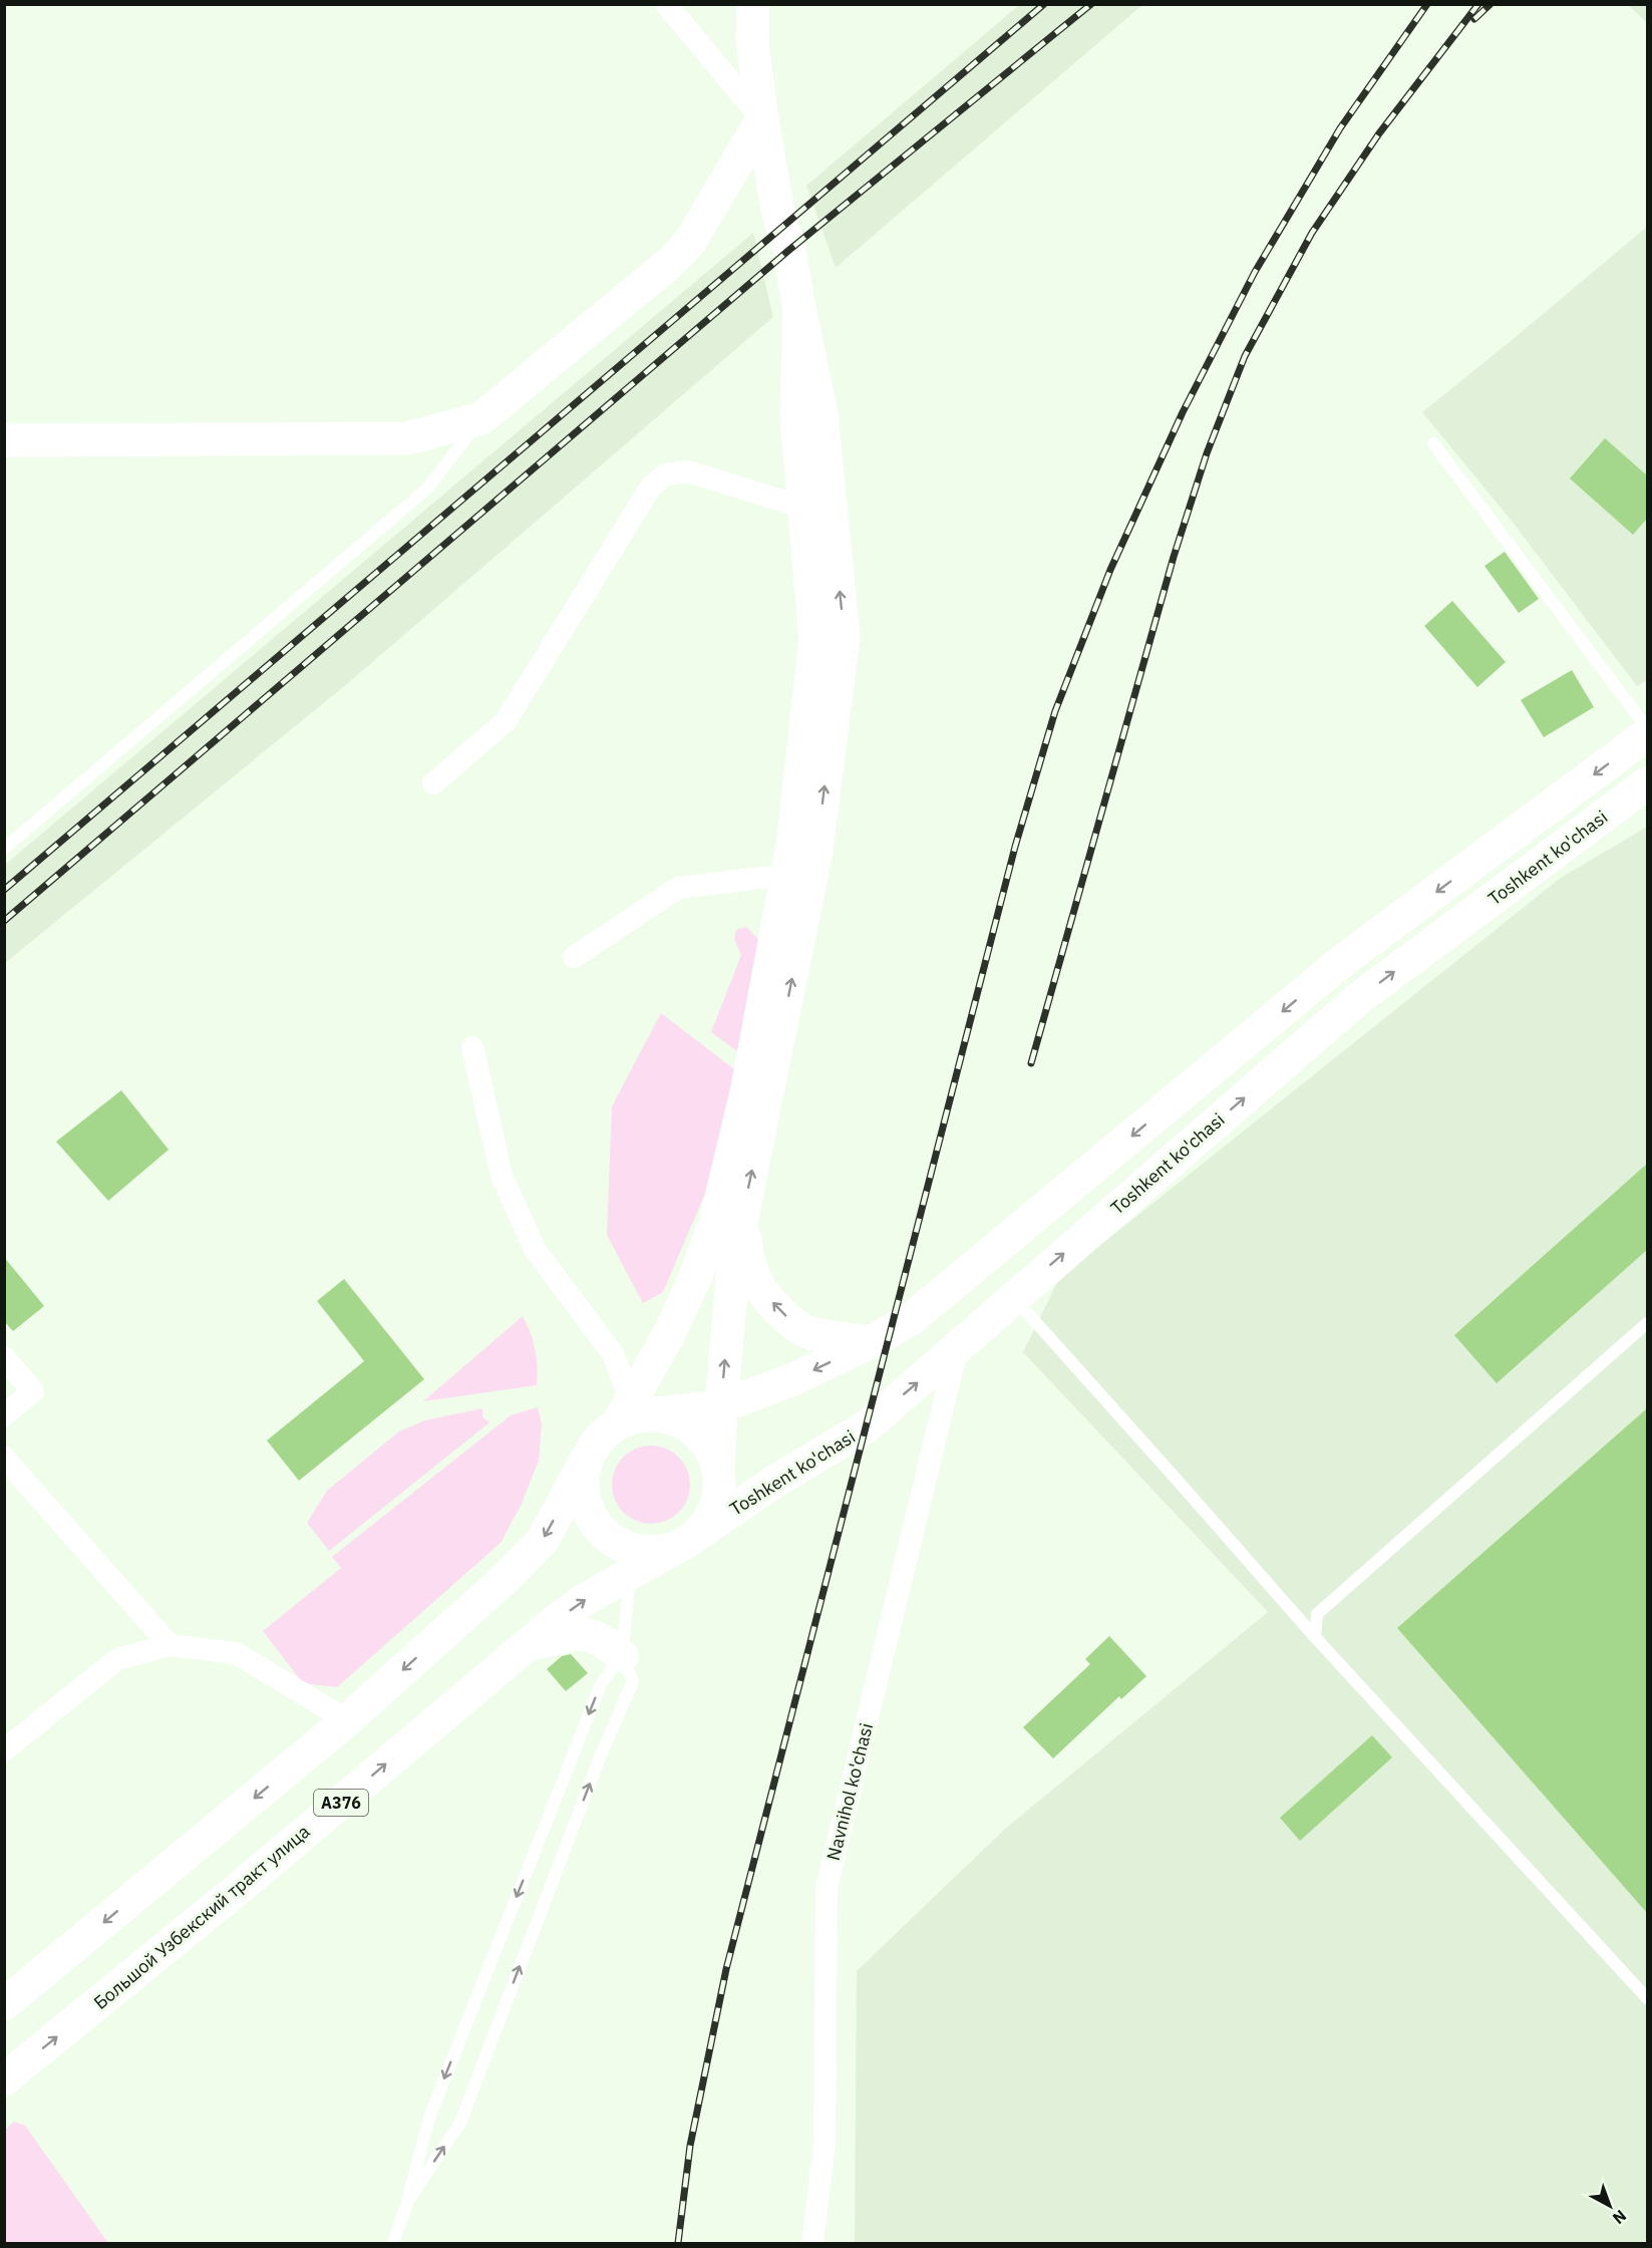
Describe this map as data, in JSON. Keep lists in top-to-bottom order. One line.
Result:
{"streets":{"main road":["Toshkent ko'chasi","A376","Большой Узбекский тракт улица"],"street":["Navnihol ko'chasi"]},"crossings":[["Toshkent ko'chasi","Navnihol ko'chasi"],["Toshkent ko'chasi","Большой Узбекский тракт улица"]],"north":"bottom right"}
